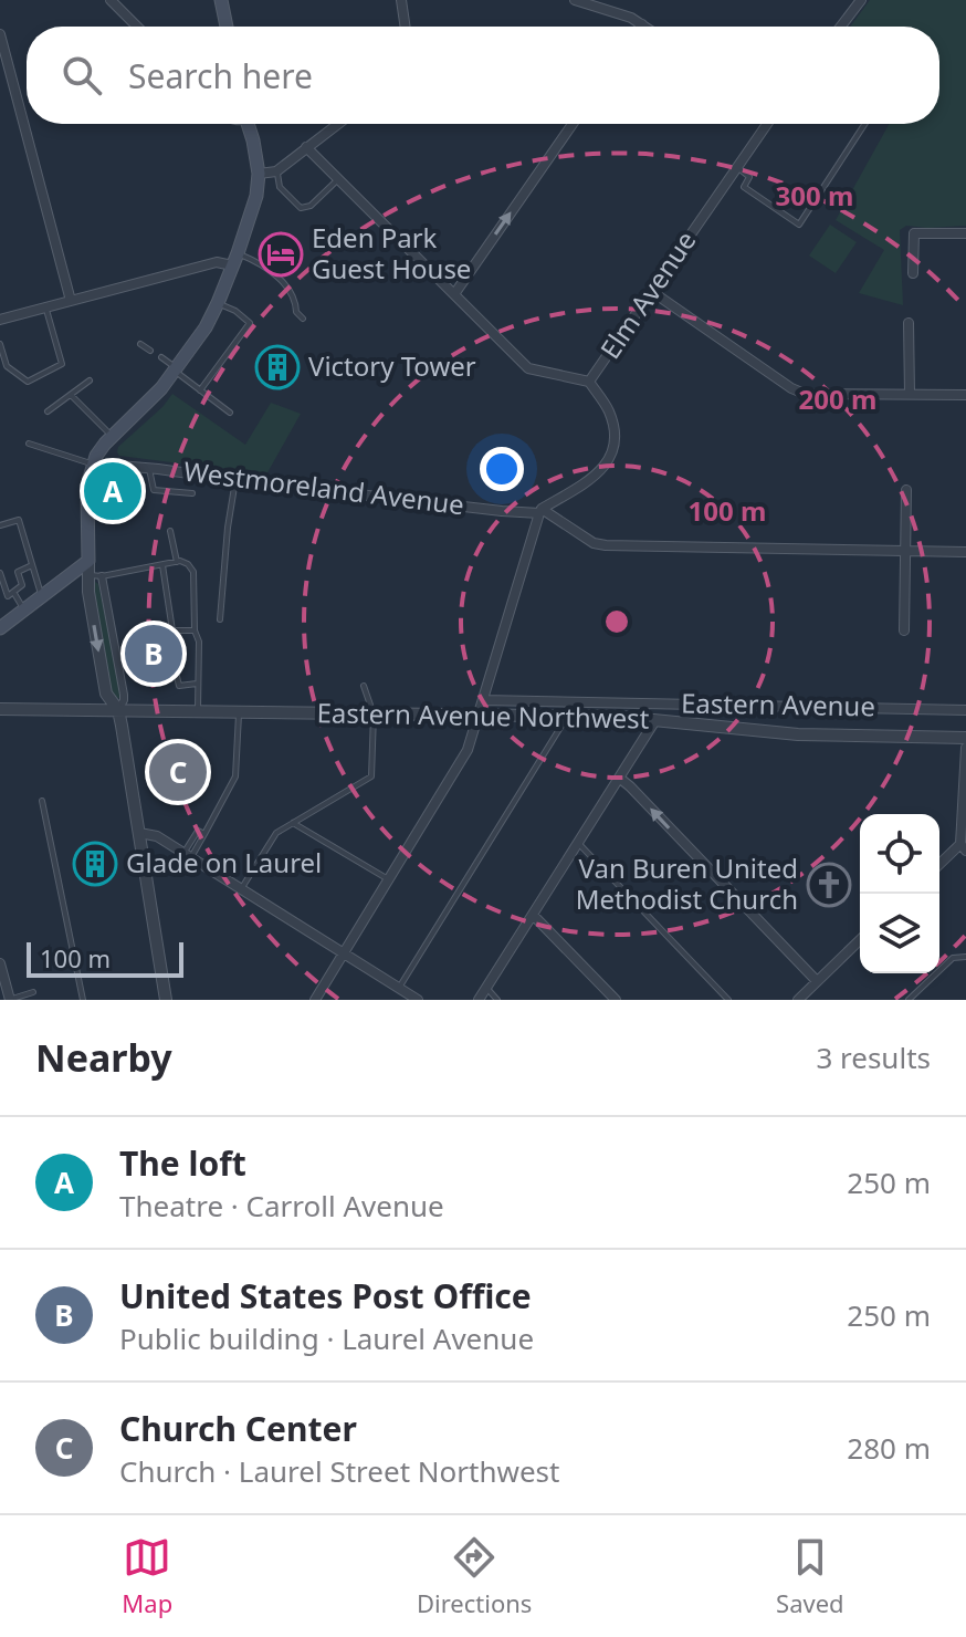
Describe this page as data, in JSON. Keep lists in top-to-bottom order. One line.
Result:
{"streets":{"street":["Elm Avenue","Westmoreland Avenue","Eastern Avenue","Eastern Avenue Northwest"]},"crossings":[["Elm Avenue","Westmoreland Avenue"]],"places":{"hotel":["Eden Park Guest House"],"building":["Victory Tower","Glade on Laurel"],"church":["Van Buren United Methodist Church"]},"scale_bar":"100 m","page":{"search":"Search here","pins":["A","B","C"],"scale":"100 m","heading":["Nearby","3 results"],"list":[{"mark":"A","name":"The loft","note":"Theatre · Carroll Avenue","value":"250 m"},{"mark":"B","name":"United States Post Office","note":"Public building · Laurel Avenue","value":"250 m"},{"mark":"C","name":"Church Center","note":"Church · Laurel Street Northwest","value":"280 m"}],"nav":["Map","Directions","Saved"]},"rings":["300 m","200 m","100 m"]}
